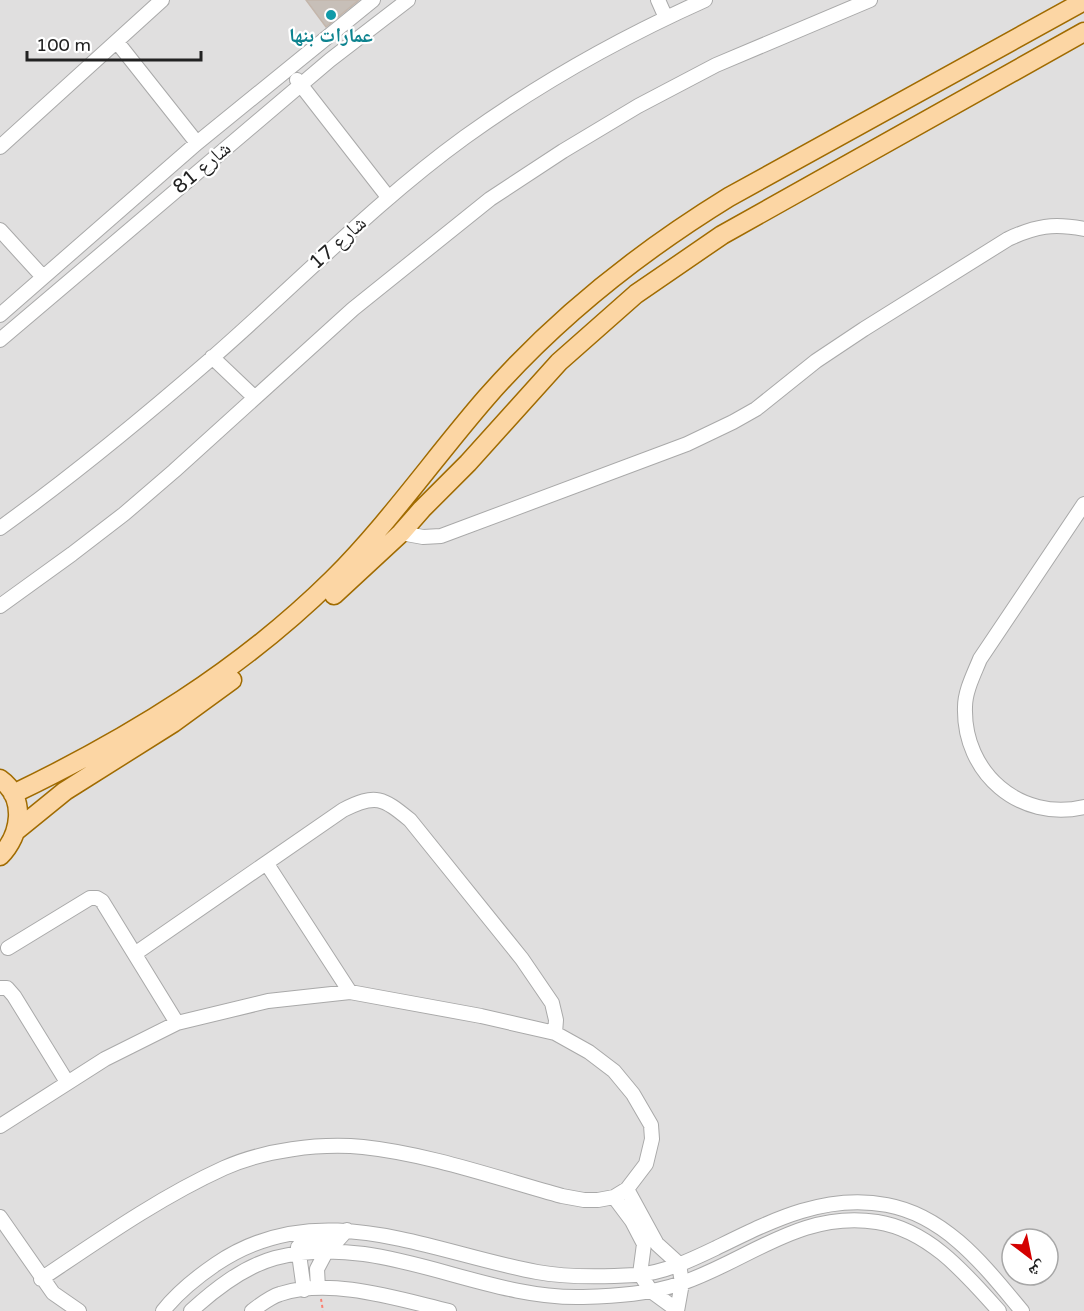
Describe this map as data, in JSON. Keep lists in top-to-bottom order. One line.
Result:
{"streets":{"street":["شارع 81","شارع 17"]},"places":["عمارات بنها"],"scale_bar":"100 m","north":"bottom right"}
